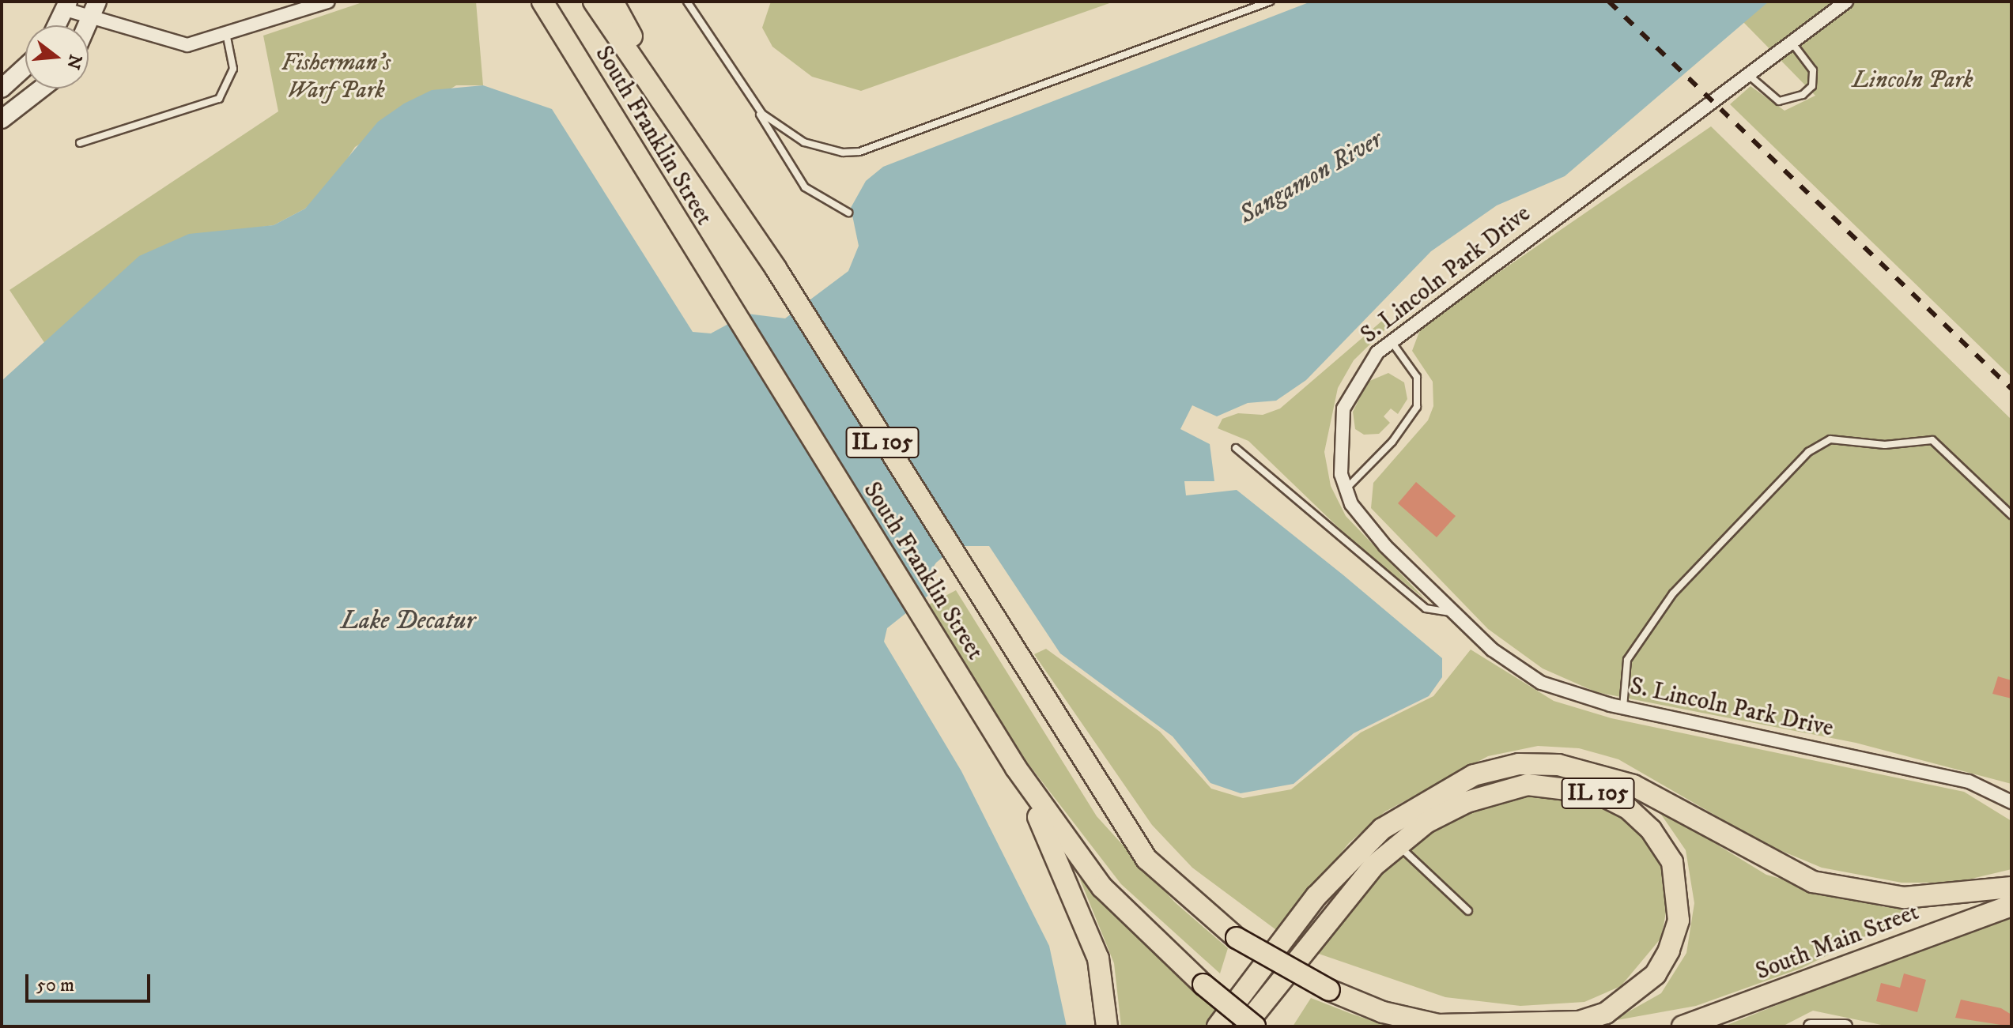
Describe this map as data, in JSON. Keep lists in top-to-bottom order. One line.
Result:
{"streets":{"main road":["South Franklin Street","IL 105","South Main Street"],"street":["S. Lincoln Park Drive"]},"crossings":[["South Franklin Street","IL 105"]],"water":["Sangamon River","Lake Decatur"],"parks":["Fisherman's Warf Park","Lincoln Park"],"scale_bar":"50 m","north":"right"}
